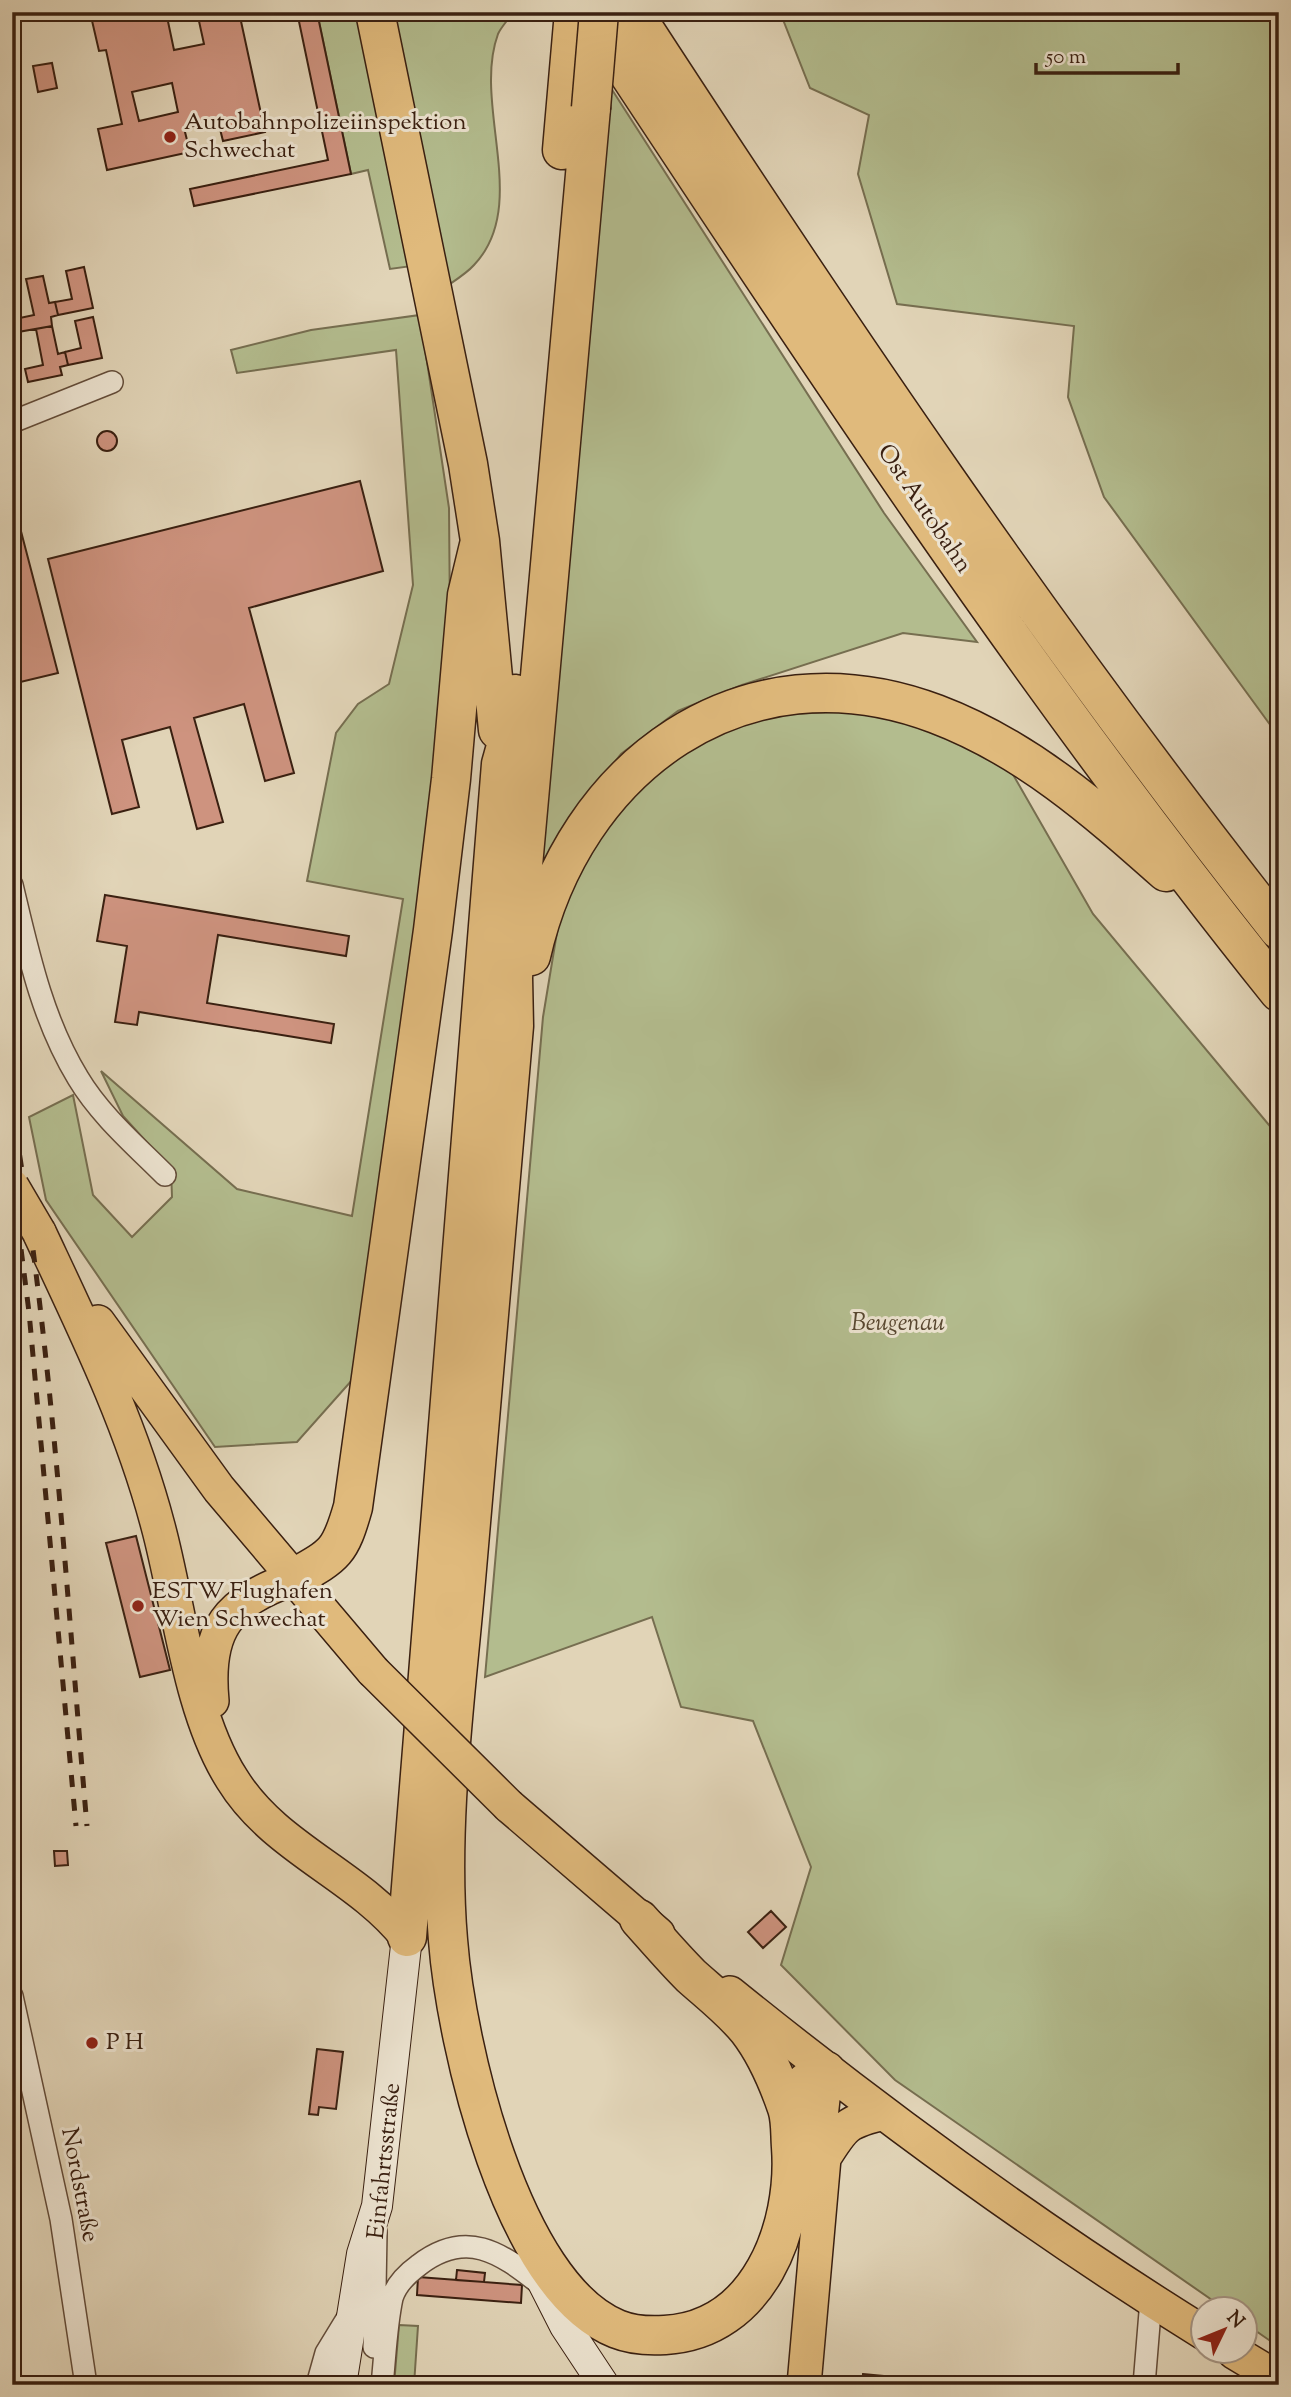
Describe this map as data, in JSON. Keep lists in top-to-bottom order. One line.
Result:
{"streets":{"highway":["Ost Autobahn"],"street":["Einfahrtsstraße","Nordstraße"]},"parks":["Beugenau"],"places":["Autobahnpolizeiinspektion Schwechat","ESTW Flughafen Wien Schwechat","P H"],"scale_bar":"50 m","north":"top right"}
